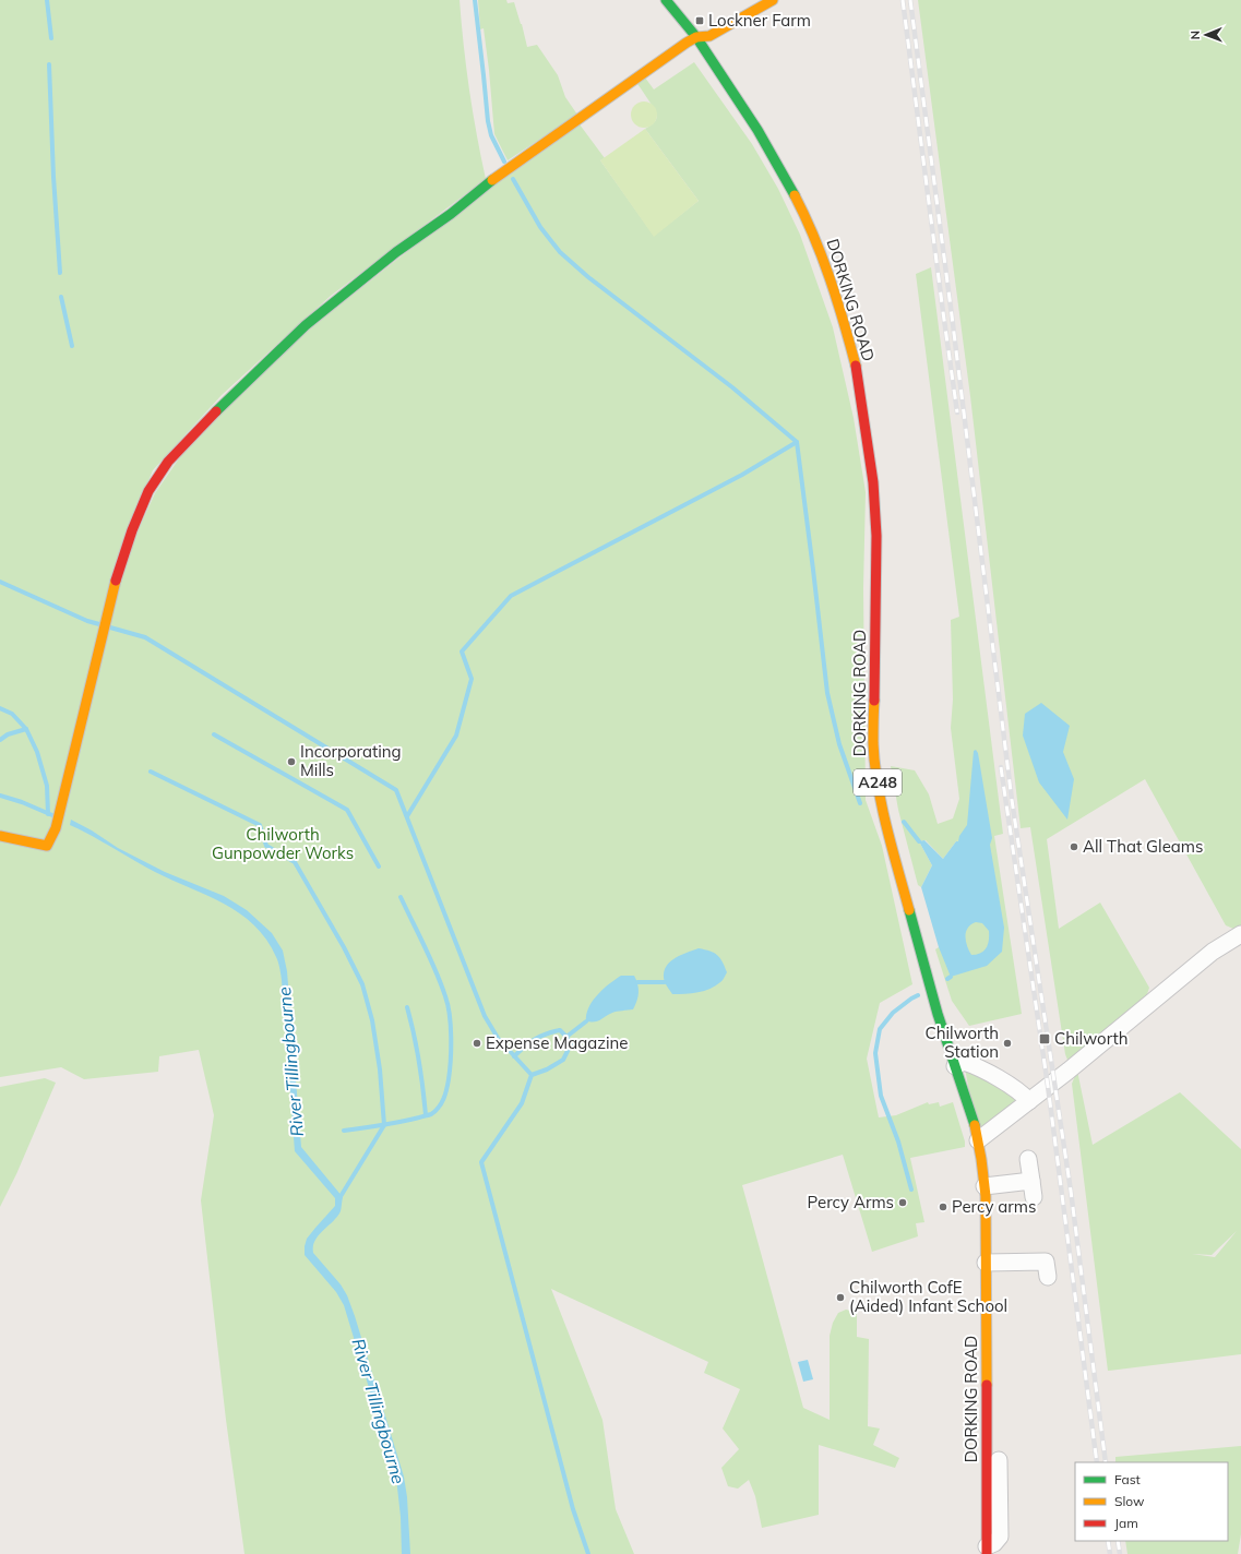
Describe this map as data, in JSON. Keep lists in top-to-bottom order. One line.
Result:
{"streets":{"main road":["DORKING ROAD","A248"]},"water":["River Tillingbourne"],"parks":["Chilworth Gunpowder Works"],"places":{"transit":["Lockner Farm","Chilworth"],"other":["Incorporating Mills","All That Gleams","Expense Magazine","Chilworth Station","Percy Arms","Percy arms","Chilworth CofE (Aided) Infant School"]},"legend":["Fast","Slow","Jam"],"north":"left"}
